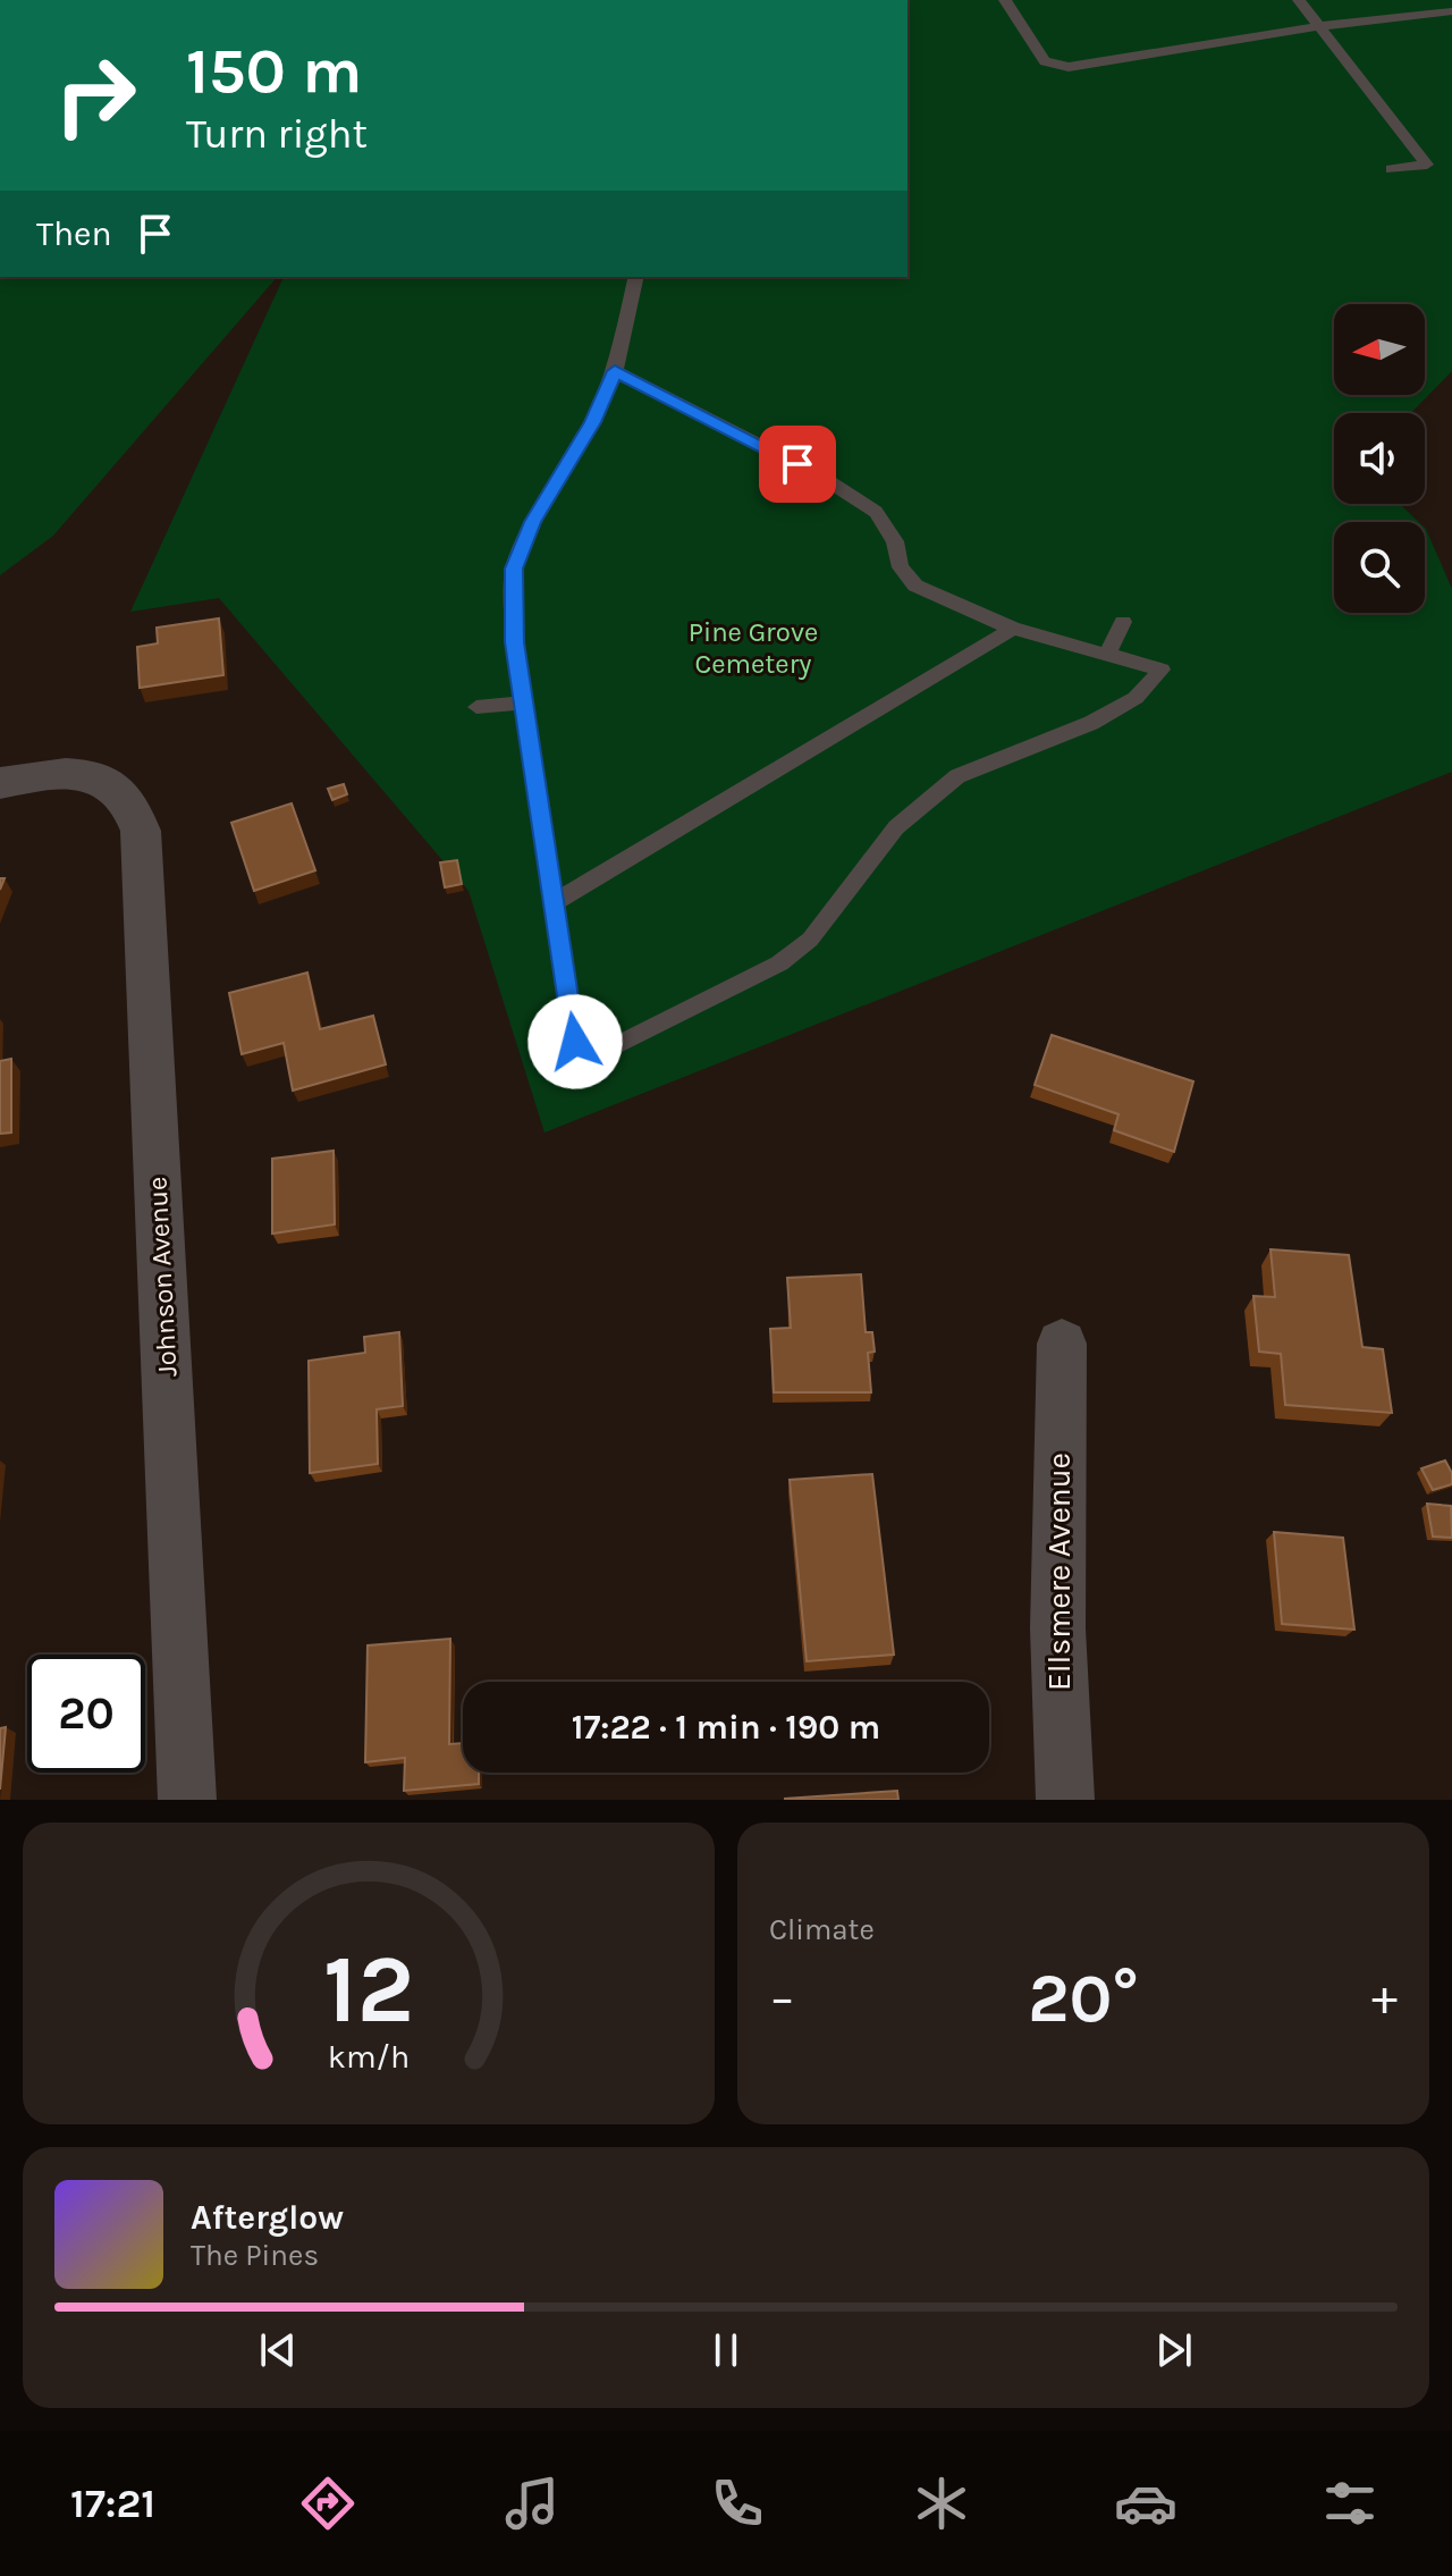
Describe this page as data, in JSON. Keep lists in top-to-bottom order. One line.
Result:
{"streets":{"street":["Johnson Avenue","Ellsmere Avenue"]},"parks":["Pine Grove Cemetery"],"north":"left","page":{"turn":["150 m","Turn right"],"then":"Then","limit":"20","trip":"17:22 · 1 min · 190 m","tile":"Climate","heat":["−","20°","+"],"song":["Afterglow","The Pines"],"tabs":"17:21","gauge":["12","km/h"]}}
